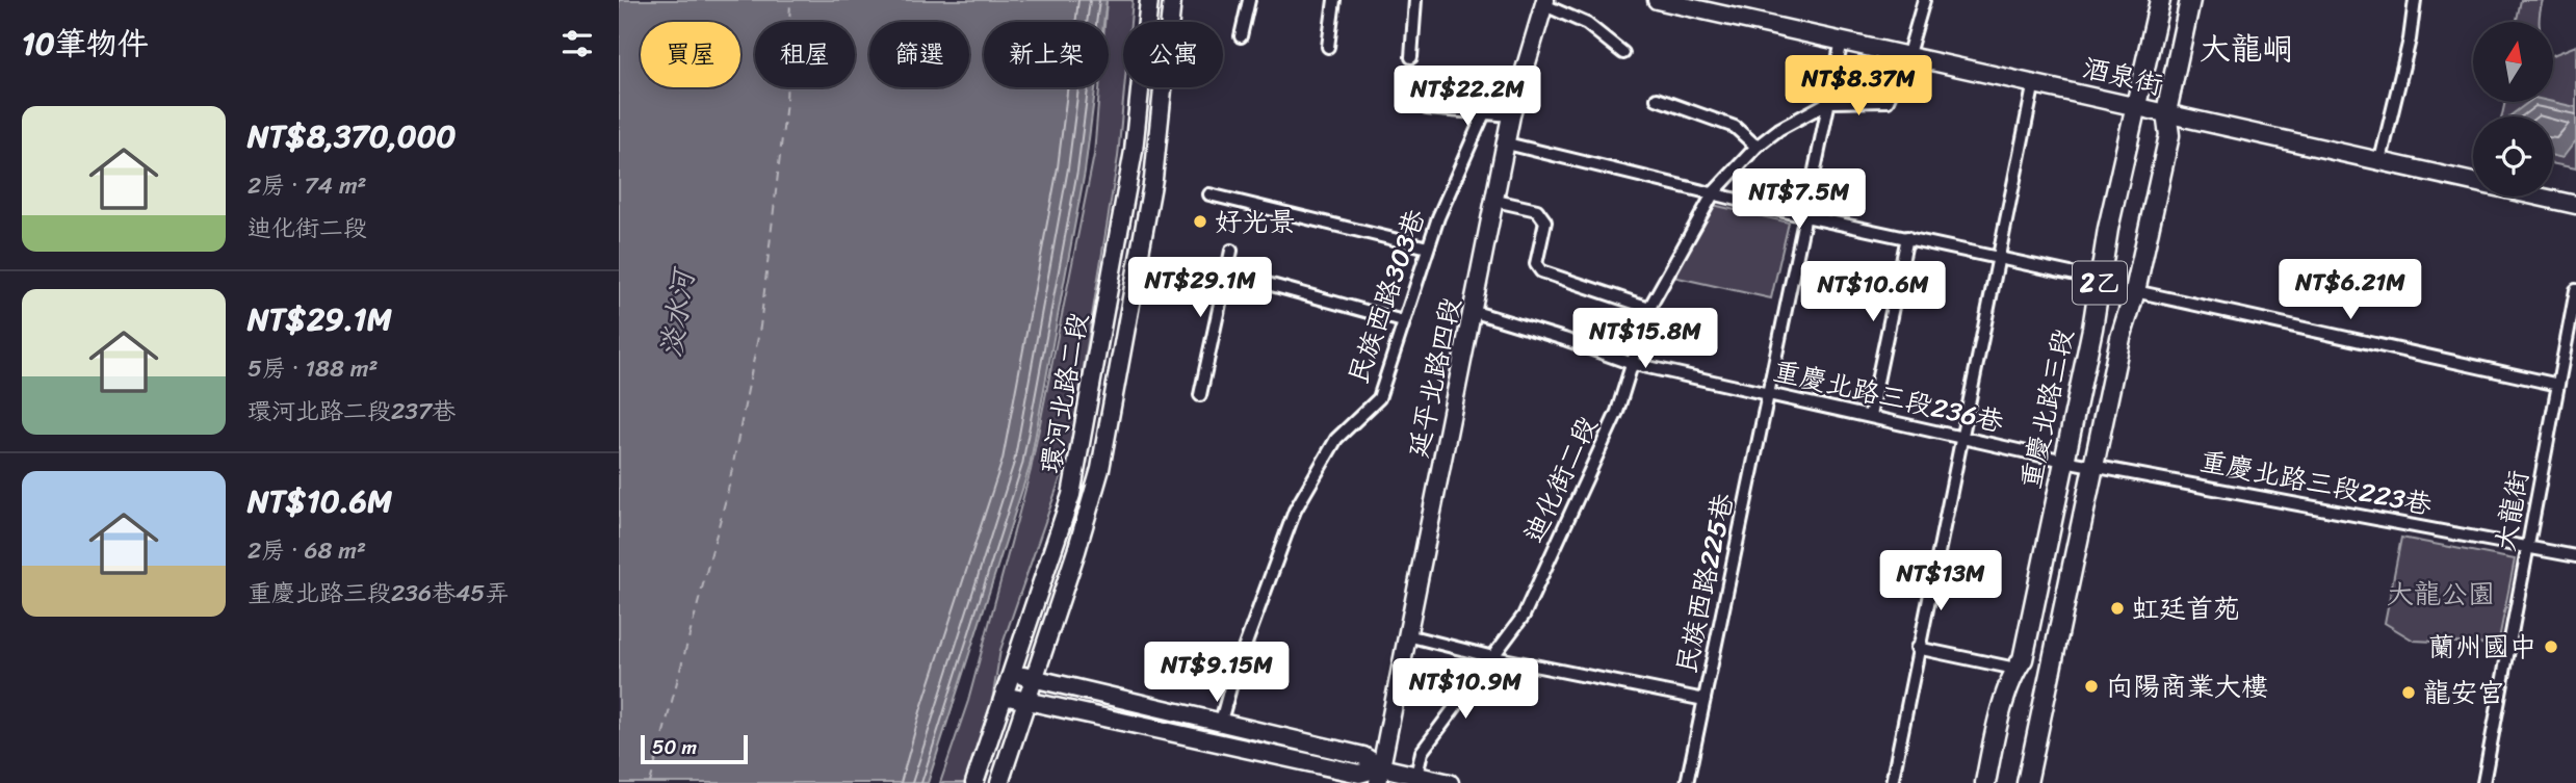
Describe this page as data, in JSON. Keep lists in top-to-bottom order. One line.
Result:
{"streets":{"main road":["2乙","重慶北路三段"],"street":["酒泉街","民族西路303巷","延平北路四段","環河北路二段","重慶北路三段236巷","迪化街二段","重慶北路三段223巷","大龍街","民族西路225巷"]},"crossings":[["酒泉街","2乙"],["酒泉街","重慶北路三段"],["酒泉街","迪化街二段"],["酒泉街","民族西路225巷"],["2乙","重慶北路三段236巷"],["2乙","重慶北路三段223巷"],["延平北路四段","重慶北路三段236巷"],["重慶北路三段236巷","重慶北路三段"],["重慶北路三段236巷","迪化街二段"],["重慶北路三段236巷","重慶北路三段223巷"],["重慶北路三段236巷","民族西路225巷"],["迪化街二段","民族西路225巷"],["重慶北路三段223巷","大龍街"]],"districts":["大龍峒"],"water":["淡水河"],"parks":["大龍公園"],"places":["好光景","虹廷首苑","蘭州國中","向陽商業大樓","龍安宮"],"scale_bar":"50 m","north":"top","page":{"heading":"10筆物件","chip":["買屋","租屋","篩選","新上架","公寓"],"price":["NT$8.37M","NT$22.2M","NT$7.5M","NT$29.1M","NT$6.21M","NT$10.6M","NT$15.8M","NT$13M","NT$9.15M","NT$10.9M"],"list":[{"name":"NT$8,370,000","note":"2房 · 74 m² · 迪化街二段"},{"name":"NT$29.1M","note":"5房 · 188 m² · 環河北路二段237巷"},{"name":"NT$10.6M","note":"2房 · 68 m² · 重慶北路三段236巷45弄"}],"scale":"50 m"}}
